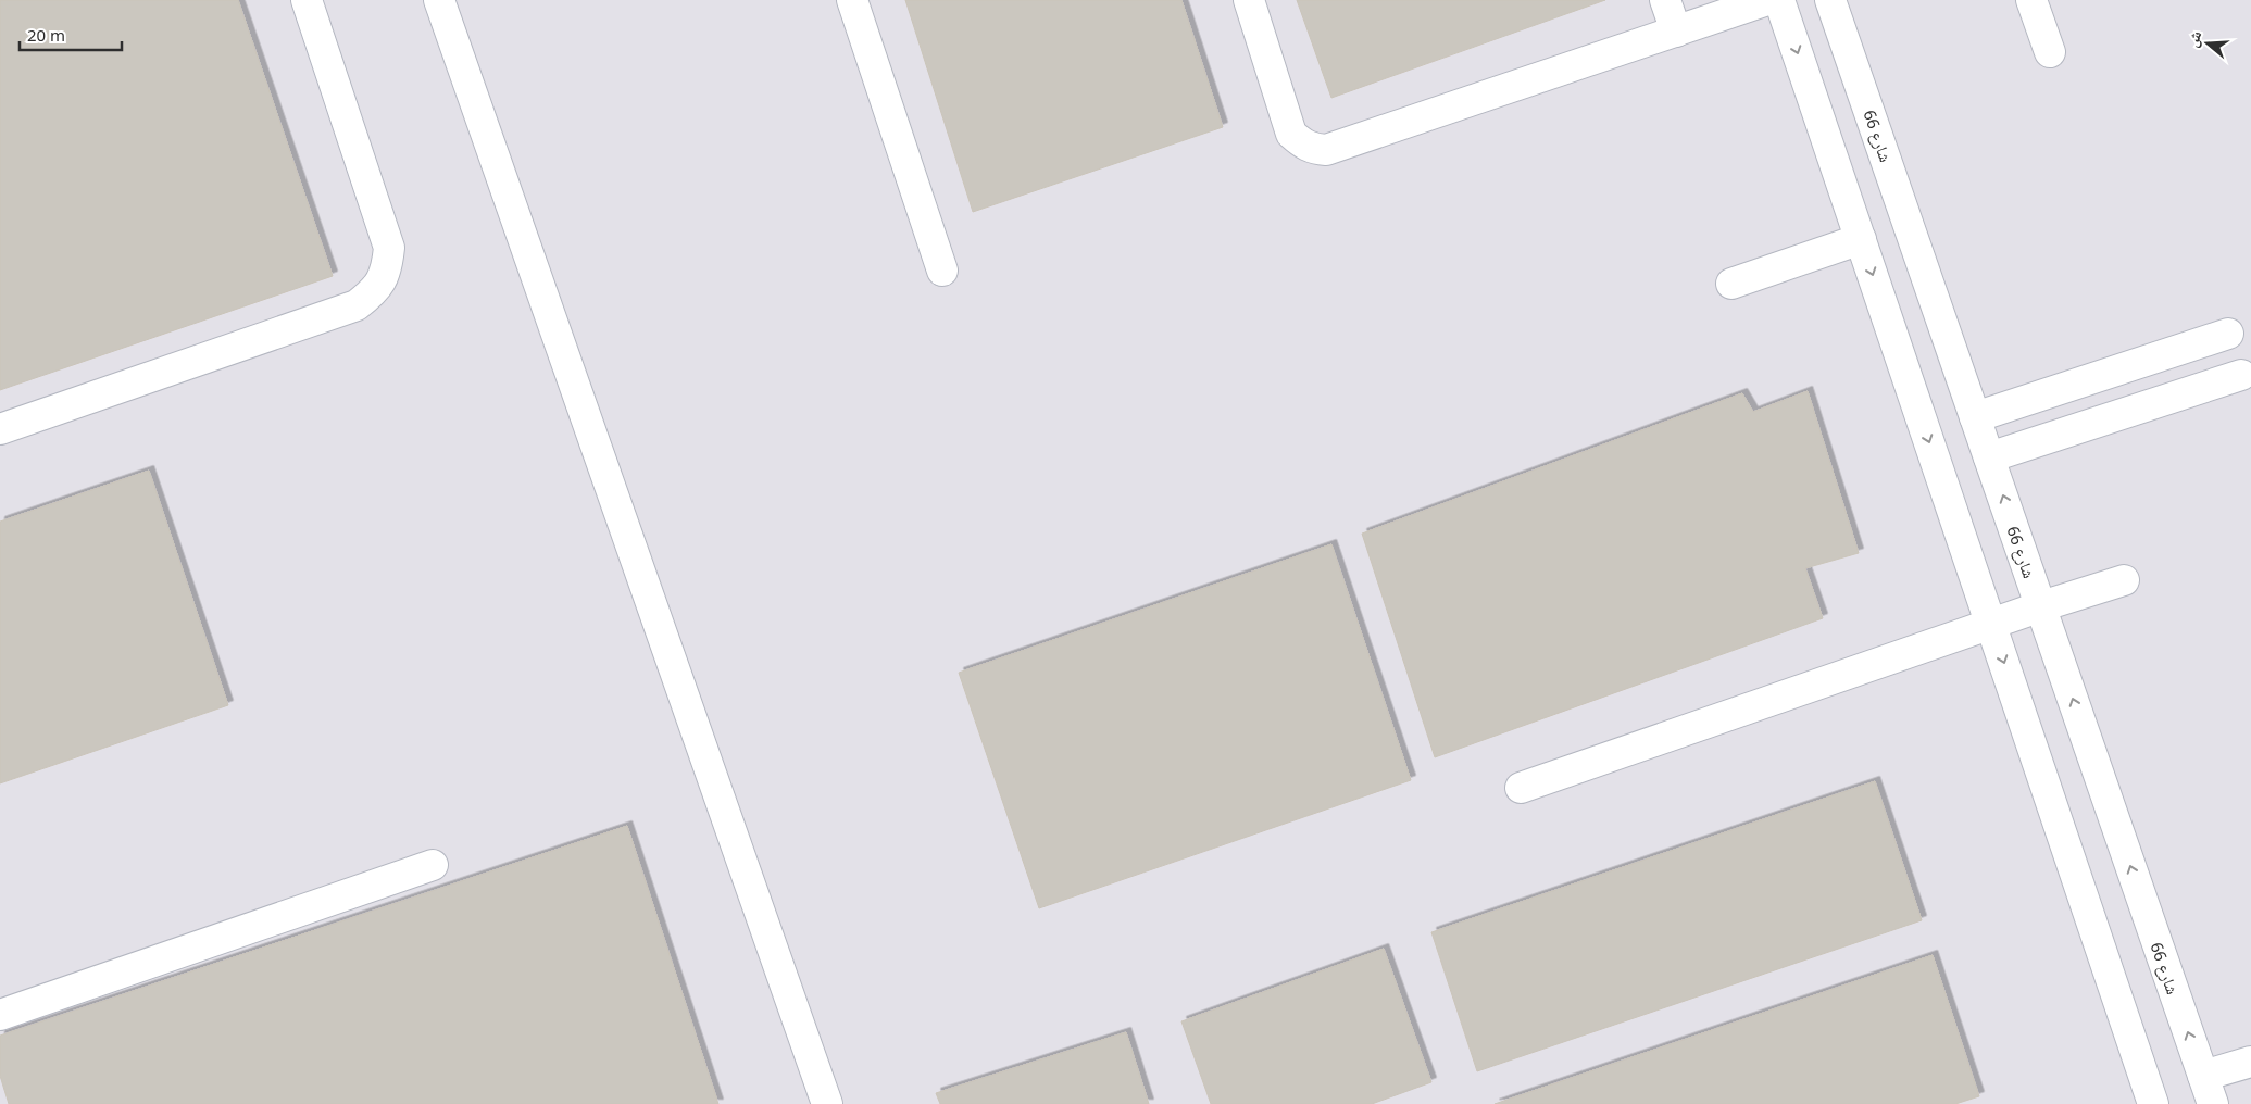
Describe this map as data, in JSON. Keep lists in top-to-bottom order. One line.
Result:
{"streets":{"lane":["شارع 66"]},"scale_bar":"20 m","north":"left"}
